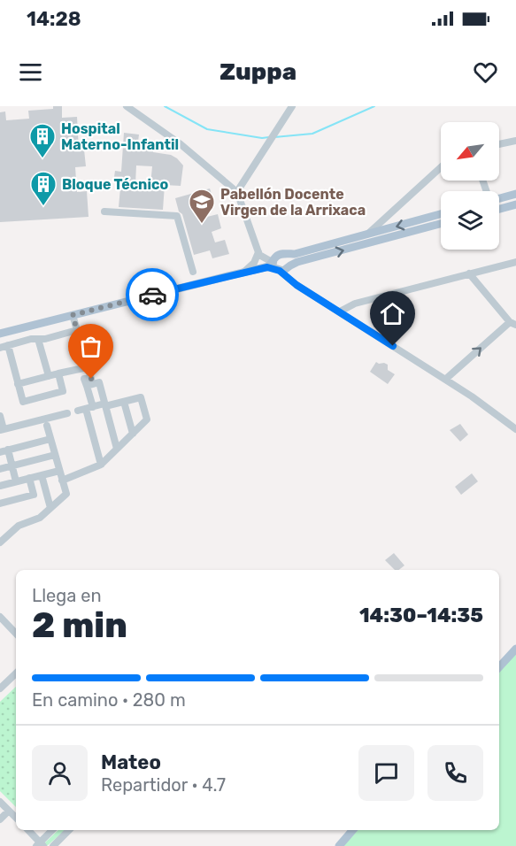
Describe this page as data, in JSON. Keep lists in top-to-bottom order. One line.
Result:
{"places":{"building":["Hospital Materno-Infantil","Bloque Técnico"],"school or university":["Pabellón Docente Virgen de la Arrixaca"]},"north":"bottom left","page":{"status":"14:28","header":"Zuppa","heading":["2 min","Llega en","14:30–14:35"],"panel":["Mateo","Repartidor · 4.7"],"bar":"En camino · 280 m"}}
